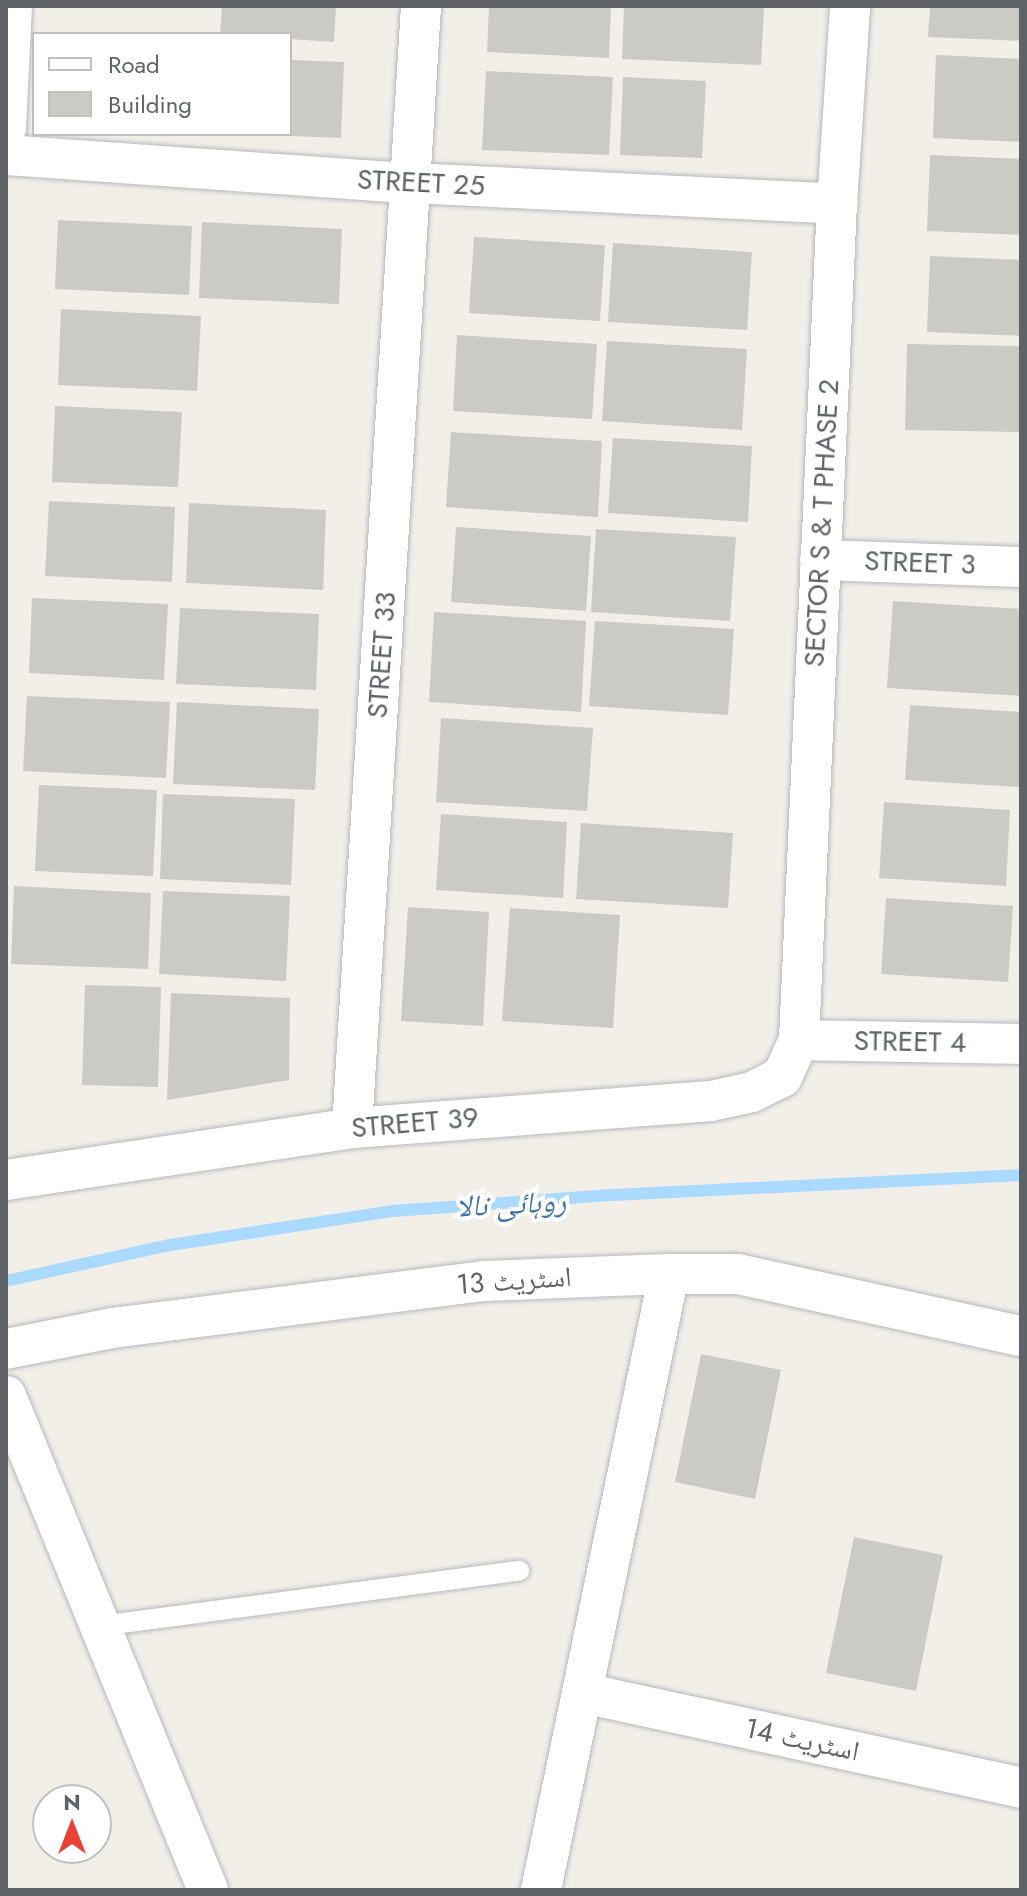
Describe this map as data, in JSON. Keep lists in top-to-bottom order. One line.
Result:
{"streets":{"street":["STREET 25","SECTOR S & T PHASE 2","STREET 3","STREET 33","STREET 4","STREET 39","اسٹریٹ 13","اسٹریٹ 14"]},"crossings":[["STREET 25","SECTOR S & T PHASE 2"],["STREET 25","STREET 33"],["SECTOR S & T PHASE 2","STREET 3"],["SECTOR S & T PHASE 2","STREET 4"],["SECTOR S & T PHASE 2","STREET 39"],["STREET 33","STREET 39"],["STREET 4","STREET 39"]],"water":["روہائی نالا"],"legend":["Road","Building"],"north":"top"}
